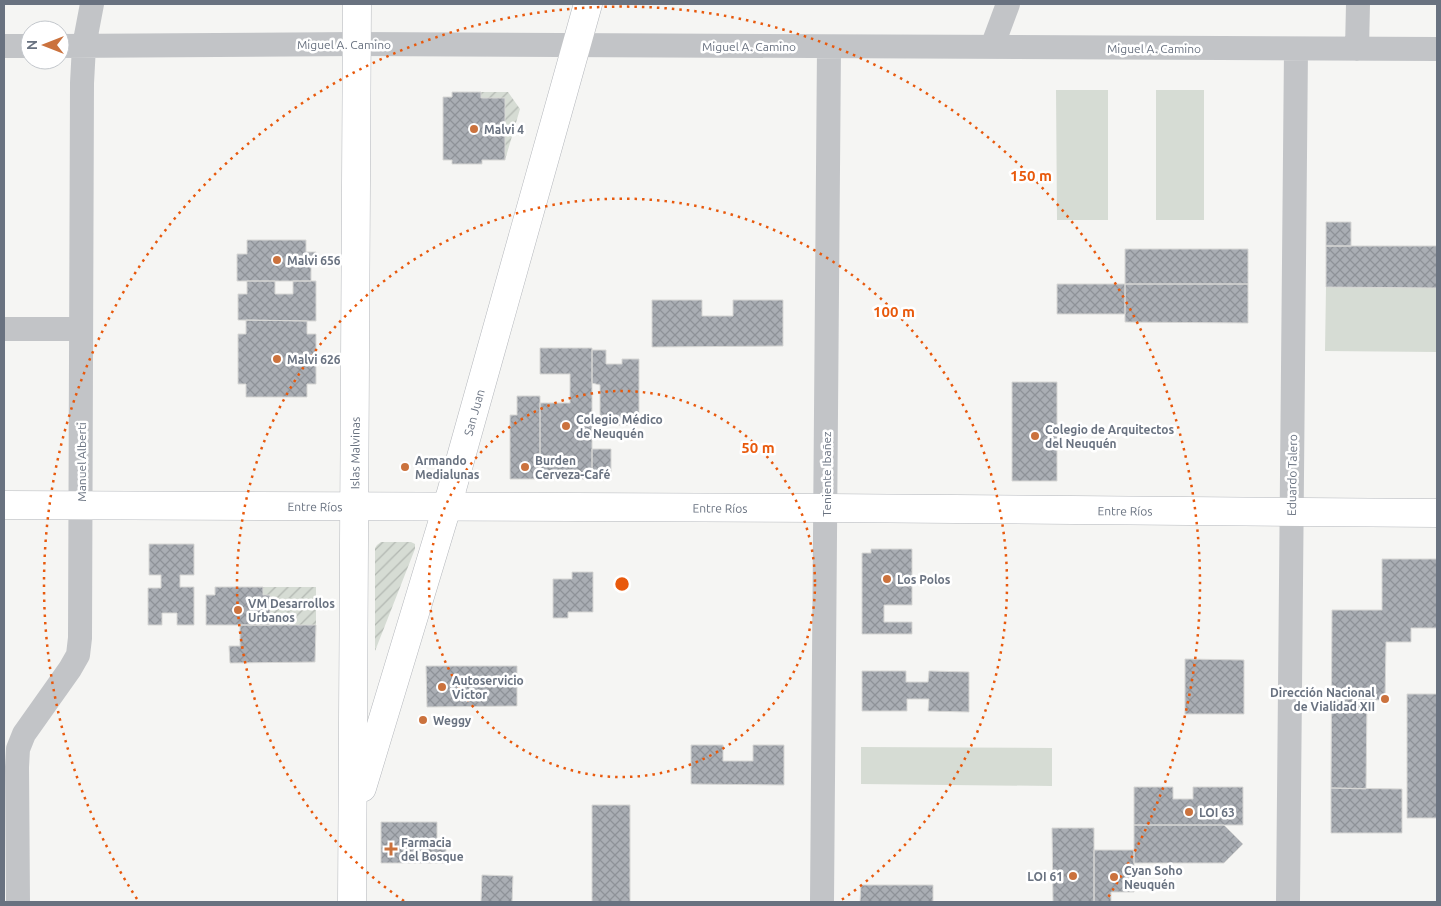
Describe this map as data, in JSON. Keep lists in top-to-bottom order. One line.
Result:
{"streets":{"main road":["San Juan","Islas Malvinas","Entre Ríos"],"street":["Miguel A. Camino","Manuel Alberti","Teniente Ibañez","Eduardo Talero"]},"crossings":[["Miguel A. Camino","San Juan"],["Miguel A. Camino","Islas Malvinas"],["Miguel A. Camino","Manuel Alberti"],["Miguel A. Camino","Teniente Ibañez"],["Miguel A. Camino","Eduardo Talero"],["San Juan","Islas Malvinas"],["San Juan","Entre Ríos"],["Islas Malvinas","Entre Ríos"],["Manuel Alberti","Entre Ríos"],["Teniente Ibañez","Entre Ríos"],["Eduardo Talero","Entre Ríos"]],"places":{"other":["Malvi 4","Malvi 656","Malvi 626","Colegio Médico de Neuquén","Colegio de Arquitectos del Neuquén","Armando Medialunas","Burden Cerveza-Café","Los Polos","VM Desarrollos Urbanos","Autoservicio Victor","Dirección Nacional de Vialidad XII","Weggy","LOI 63","LOI 61","Cyan Soho Neuquén"],"health":["Farmacia del Bosque"]},"north":"left","rings":["150 m","100 m","50 m"]}
